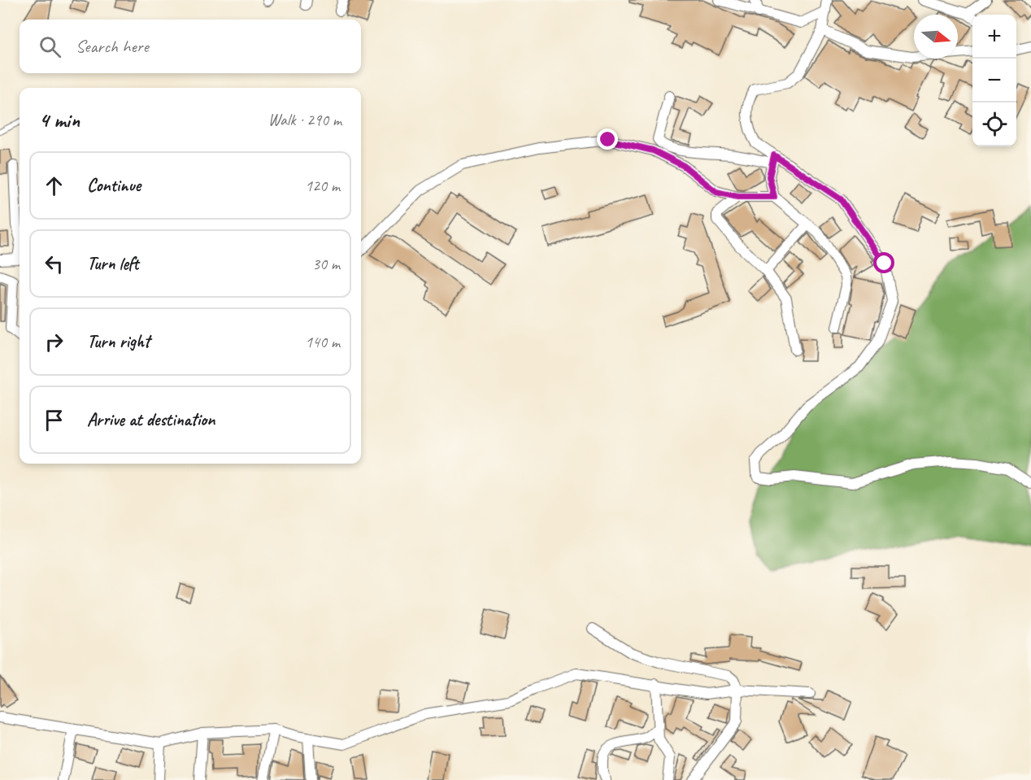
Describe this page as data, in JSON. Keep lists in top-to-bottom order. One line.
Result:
{"north":"right","page":{"map_buttons":["+","−"],"search":"Search here","heading":["4 min","Walk · 290 m"],"list":[["Continue","120 m"],["Turn left","30 m"],["Turn right","140 m"],"Arrive at destination"]}}
